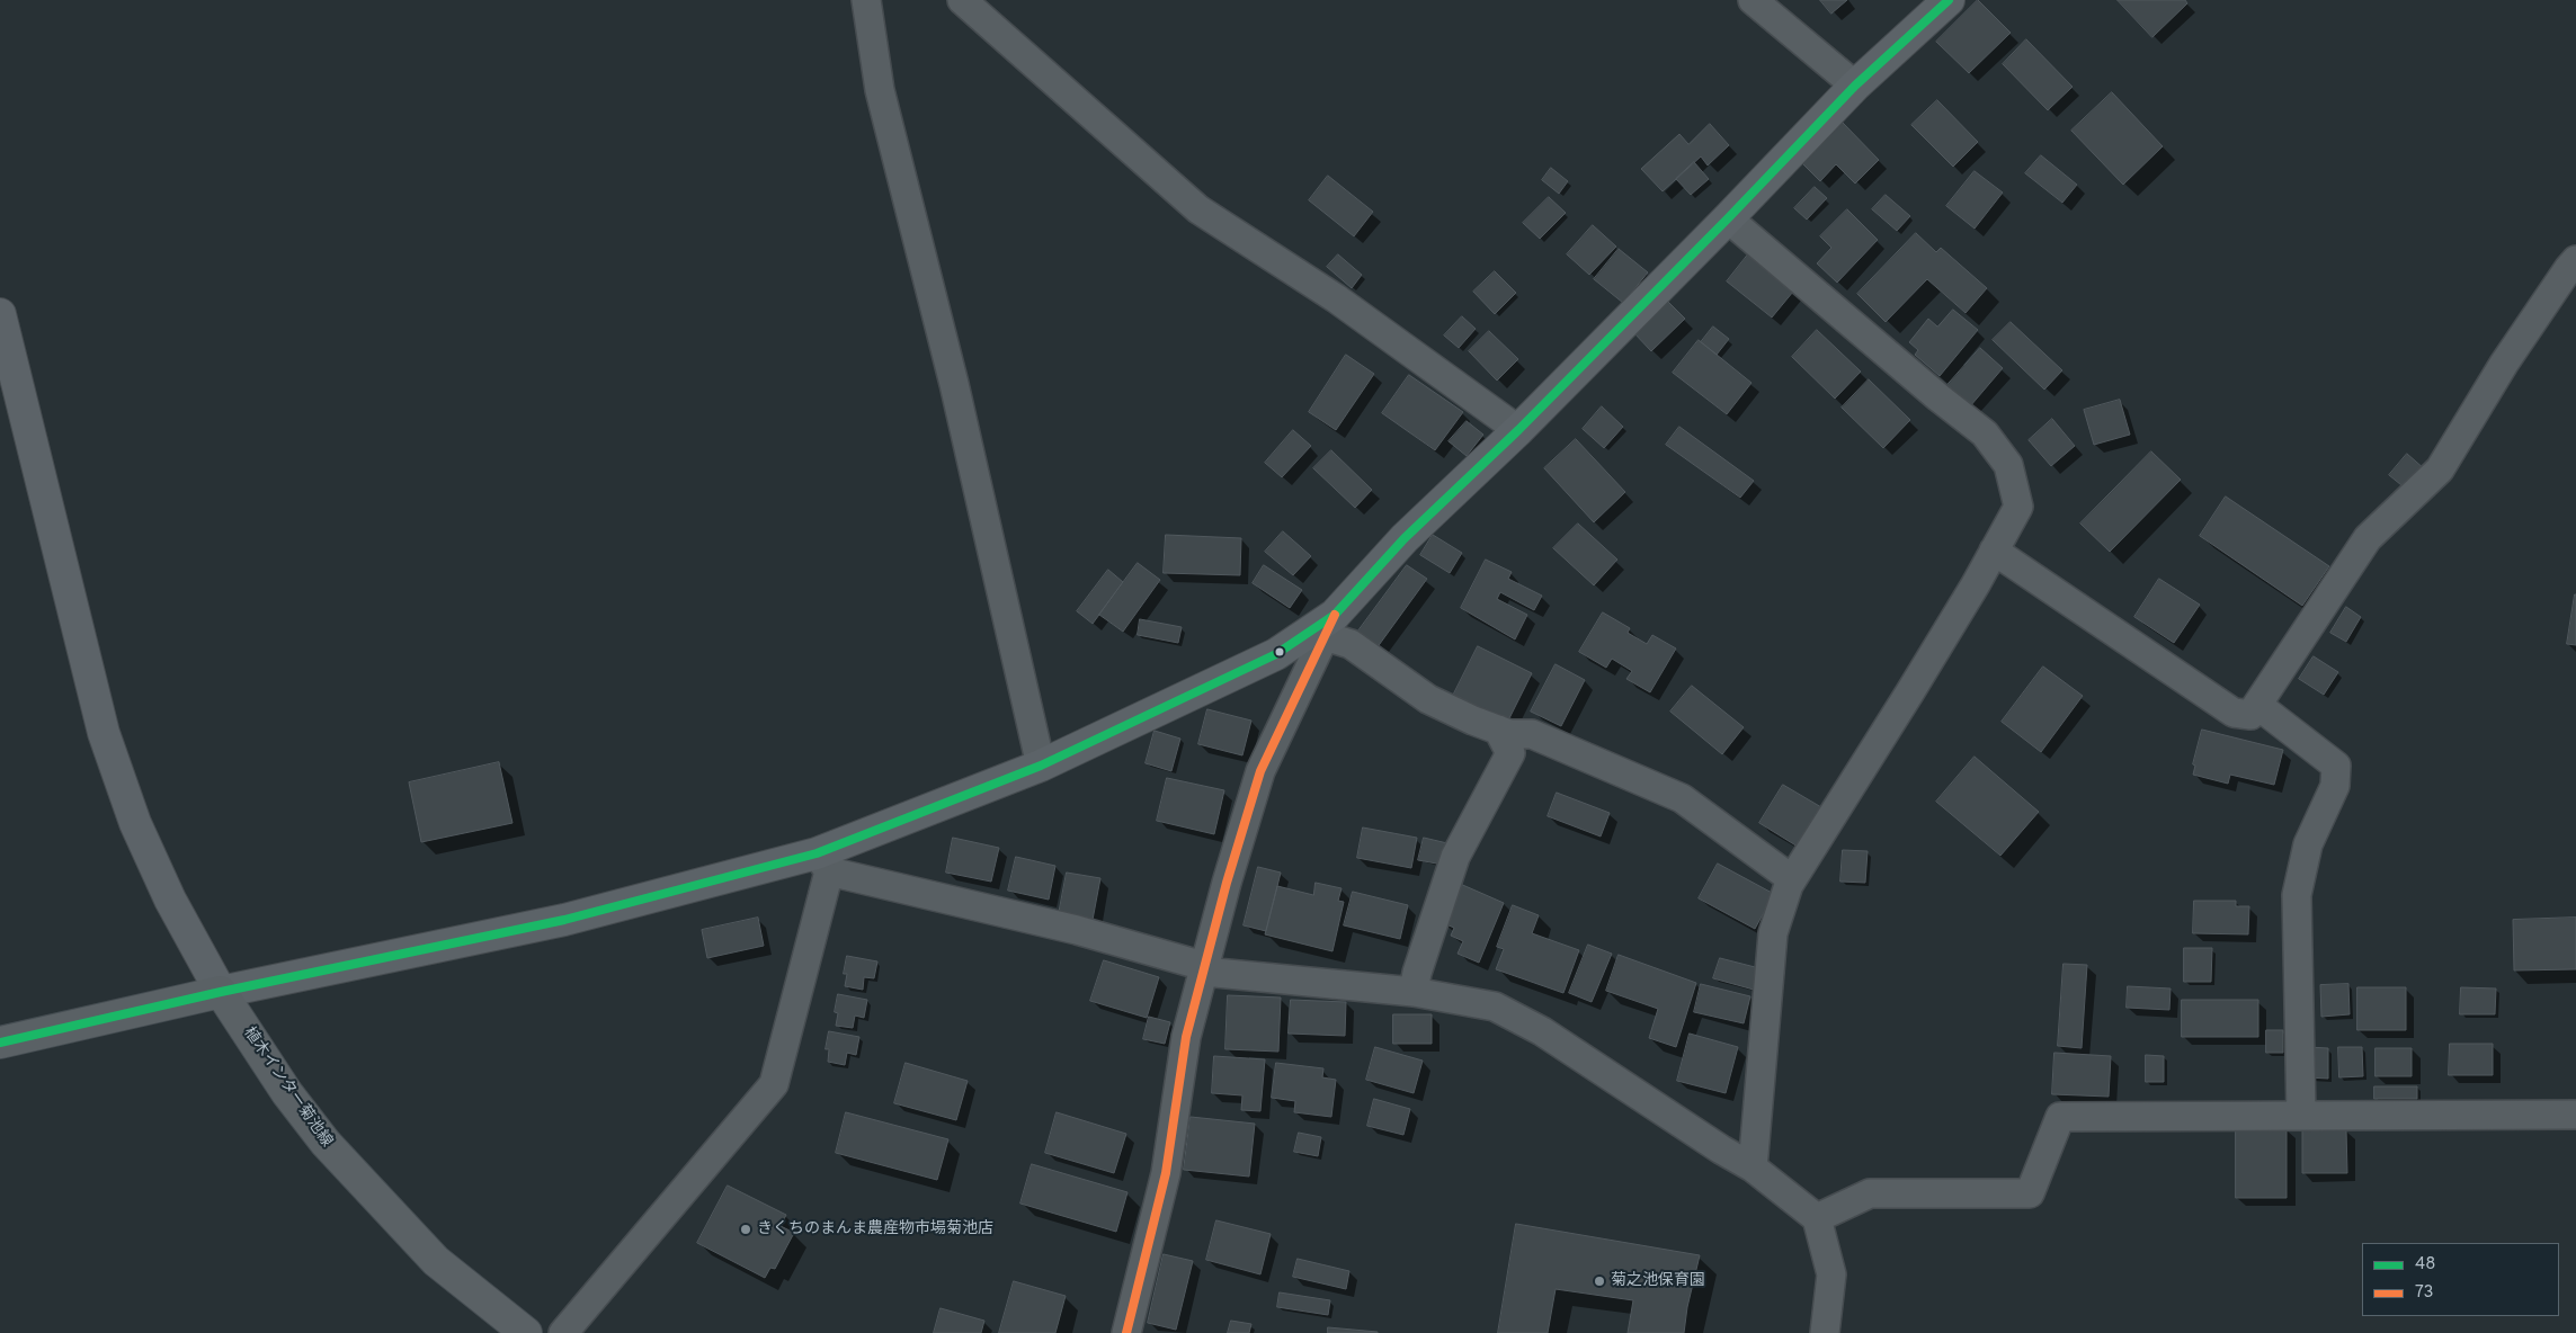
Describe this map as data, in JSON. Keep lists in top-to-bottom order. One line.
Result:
{"streets":{"main road":["植木インター菊池線"]},"places":["きくちのまんま農産物市場菊池店","菊之池保育園"],"lines":["transit line 48","transit line 73"],"legend":["48","73"]}
